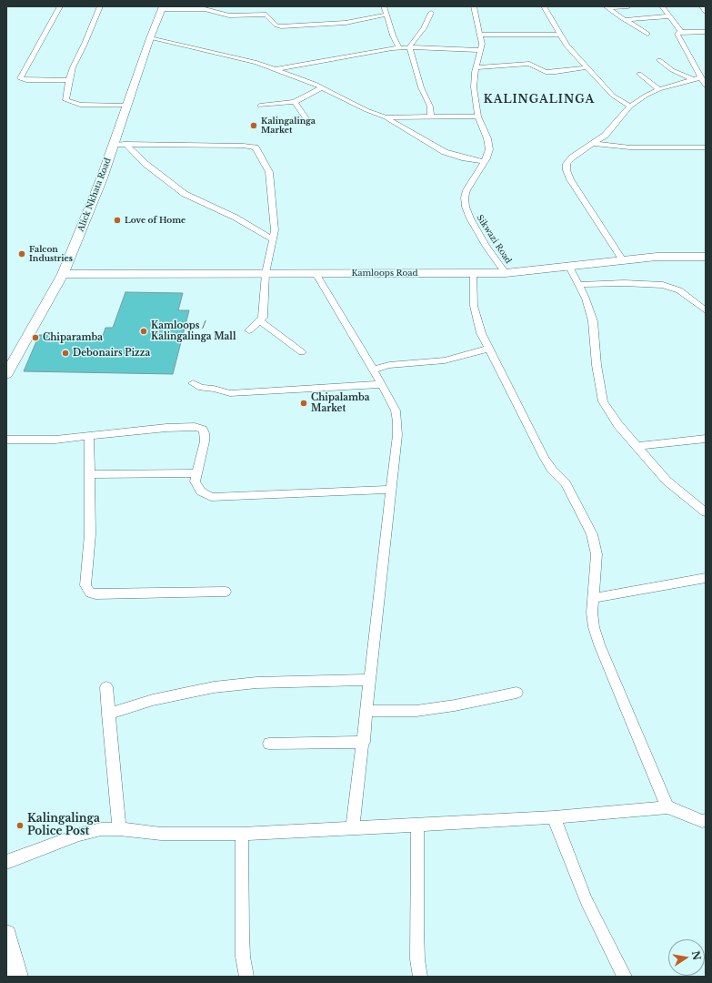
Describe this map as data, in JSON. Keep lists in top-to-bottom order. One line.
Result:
{"streets":{"main road":["Alick Nkhata Road","Kamloops Road"],"street":["Sikwazi Road"]},"crossings":[["Alick Nkhata Road","Kamloops Road"],["Sikwazi Road","Kamloops Road"]],"districts":["KALINGALINGA"],"places":["Kalingalinga Market","Love of Home","Falcon Industries","Kamloops / Kalingalinga Mall","Chiparamba","Debonairs Pizza","Chipalamba Market","Kalingalinga Police Post"],"north":"right"}
